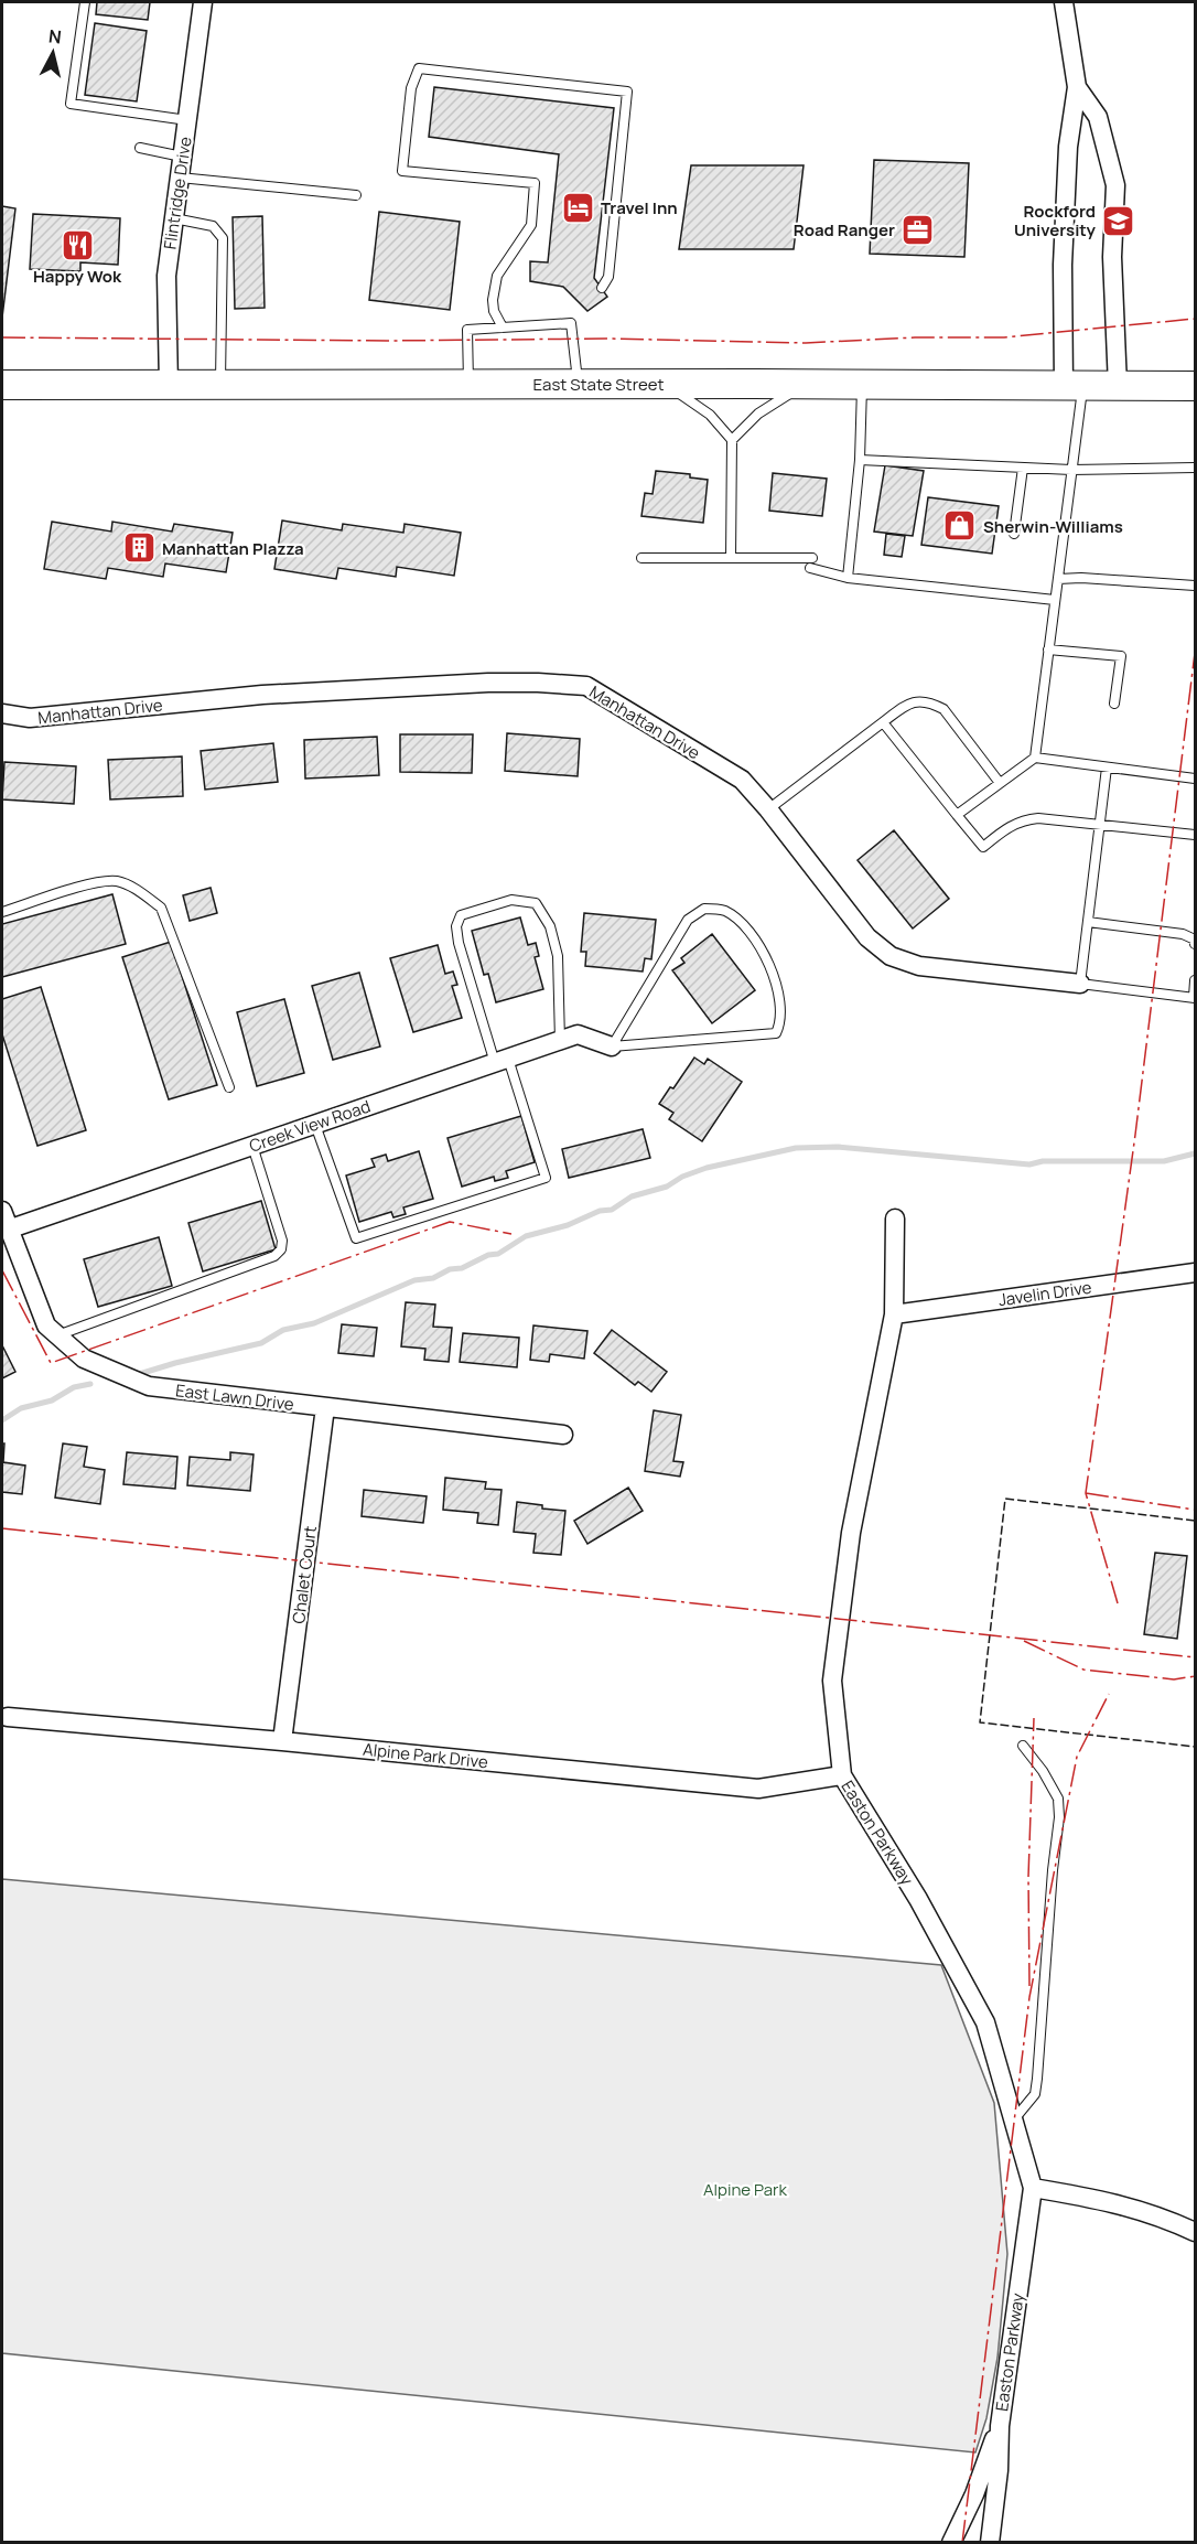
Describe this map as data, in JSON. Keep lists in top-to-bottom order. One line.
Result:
{"streets":{"main road":["East State Street"],"street":["Flintridge Drive","Manhattan Drive","Creek View Road","Javelin Drive","East Lawn Drive","Chalet Court","Alpine Park Drive","Easton Parkway"]},"crossings":[["Flintridge Drive","East State Street"],["Creek View Road","East Lawn Drive"],["Javelin Drive","Easton Parkway"],["East Lawn Drive","Chalet Court"],["Chalet Court","Alpine Park Drive"],["Alpine Park Drive","Easton Parkway"]],"parks":["Alpine Park"],"places":{"hotel":["Travel Inn"],"school or university":["Rockford University"],"office":["Road Ranger"],"restaurant":["Happy Wok"],"shop":["Sherwin-Williams"],"building":["Manhattan Plazza"]},"north":"top"}
